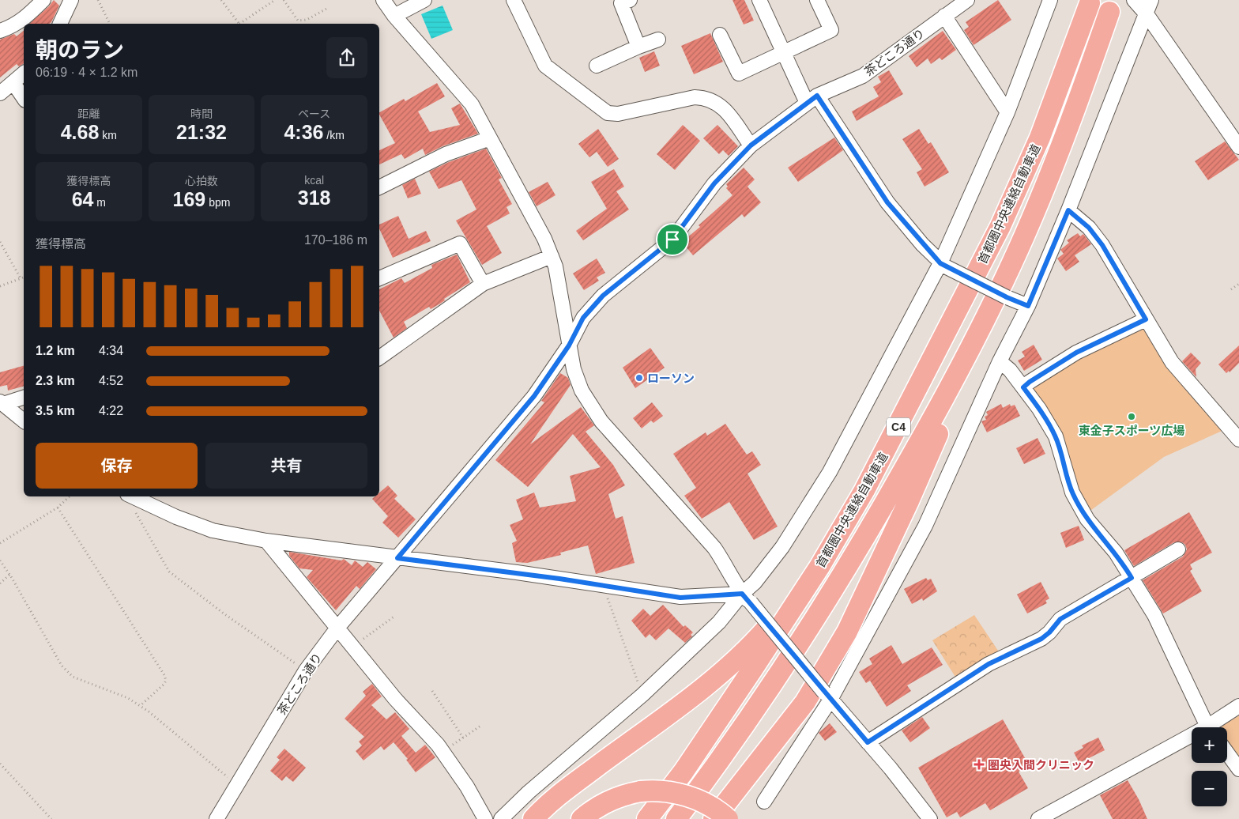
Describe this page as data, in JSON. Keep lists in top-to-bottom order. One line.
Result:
{"streets":{"highway":["首都圏中央連絡自動車道","C4"],"street":["茶どころ通り"]},"places":{"other":["ローソン","東金子スポーツ広場"],"health":["圏央入間クリニック"]},"page":{"heading":["朝のラン","06:19 · 4 × 1.2 km"],"stats":[["距離","4.68 km"],["時間","21:32"],["ペース","4:36 /km"],["獲得標高","64 m"],["心拍数","169 bpm"],["kcal","318"]],"chart":["獲得標高","170–186 m"],"list":[{"name":"1.2 km","note":"4:34"},{"name":"2.3 km","note":"4:52"},{"name":"3.5 km","note":"4:22"}],"buttons":["保存","共有"],"map_buttons":["+","−"]}}
